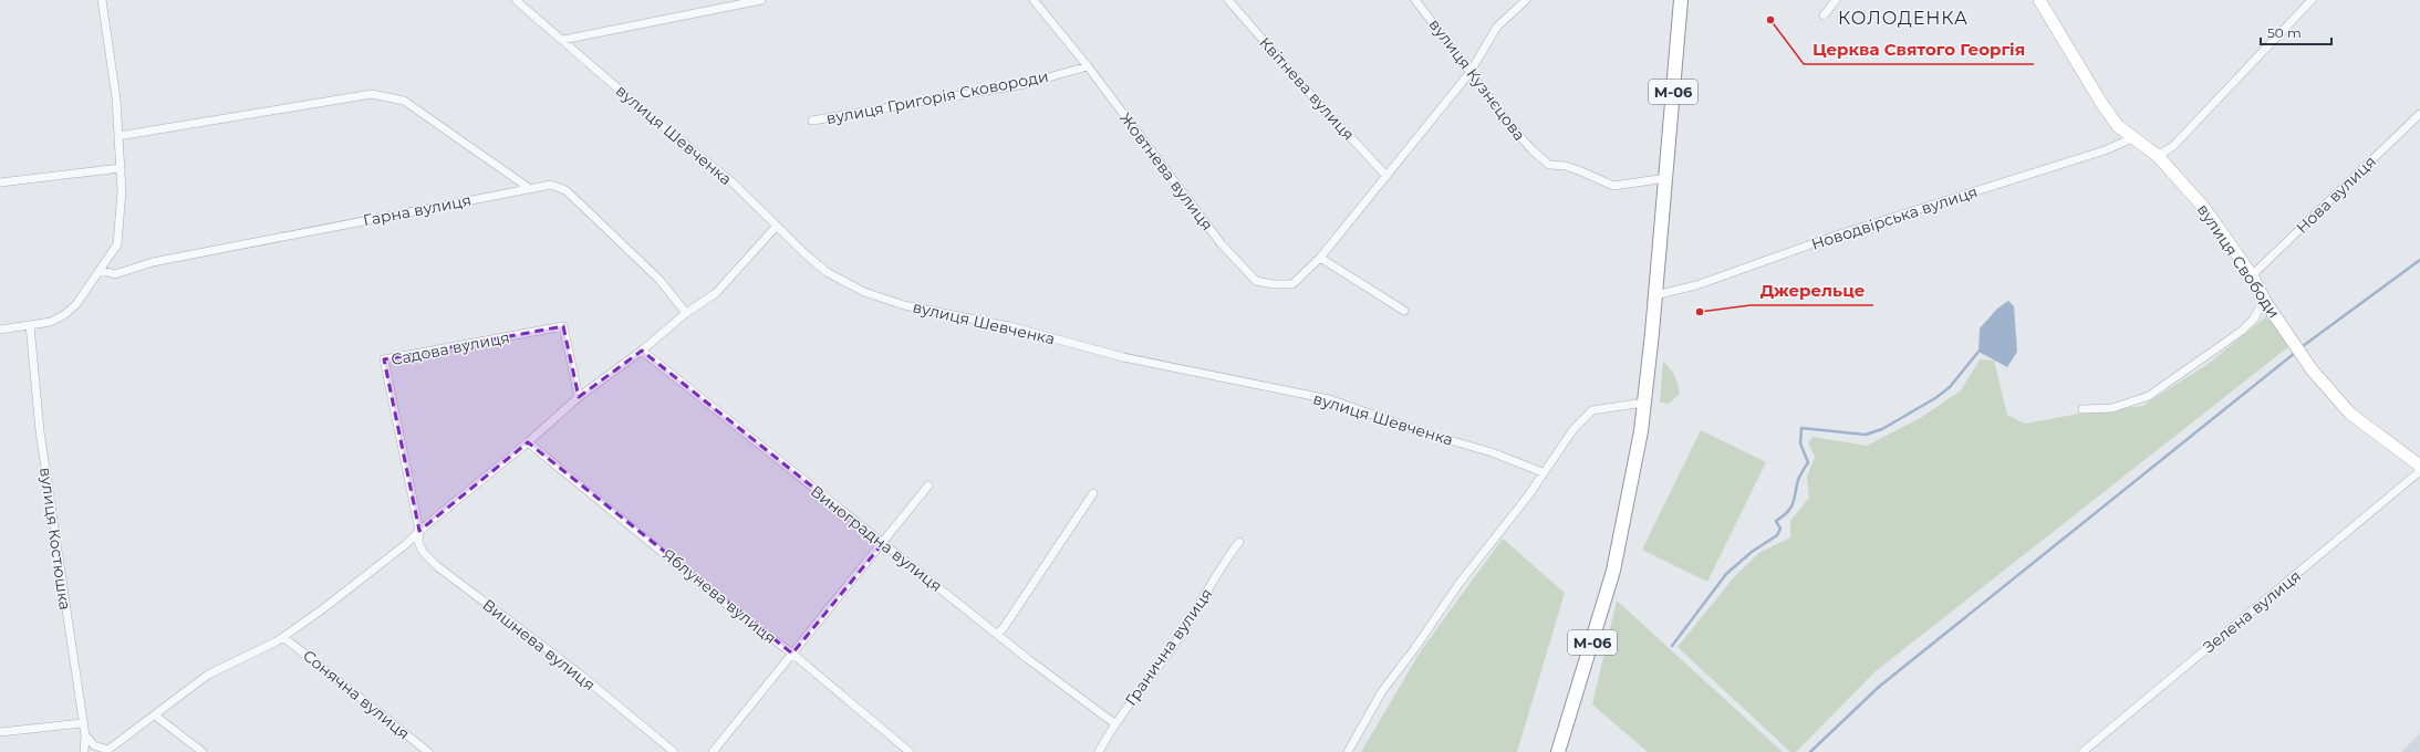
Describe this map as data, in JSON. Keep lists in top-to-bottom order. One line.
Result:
{"streets":{"highway":["М-06"],"main road":["вулиця Свободи"],"street":["вулиця Кузнєцова","Квітнева вулиця","вулиця Григорія Сковороди","вулиця Шевченка","Жовтнева вулиця","Нова вулиця","Гарна вулиця","Новодвірська вулиця","Садова вулиця","вулиця Костюшка","Виноградна вулиця","Яблунева вулиця","Зелена вулиця","Вишнева вулиця","Гранична вулиця","Сонячна вулиця"]},"crossings":[["вулиця Кузнєцова","М-06"],["М-06","Новодвірська вулиця"],["вулиця Григорія Сковороди","Жовтнева вулиця"],["Нова вулиця","вулиця Свободи"],["Новодвірська вулиця","вулиця Свободи"],["Садова вулиця","Вишнева вулиця"],["Виноградна вулиця","Гранична вулиця"]],"districts":["КОЛОДЕНКА"],"places":["Церква Святого Георгія","Джерельце"],"scale_bar":"50 m"}
